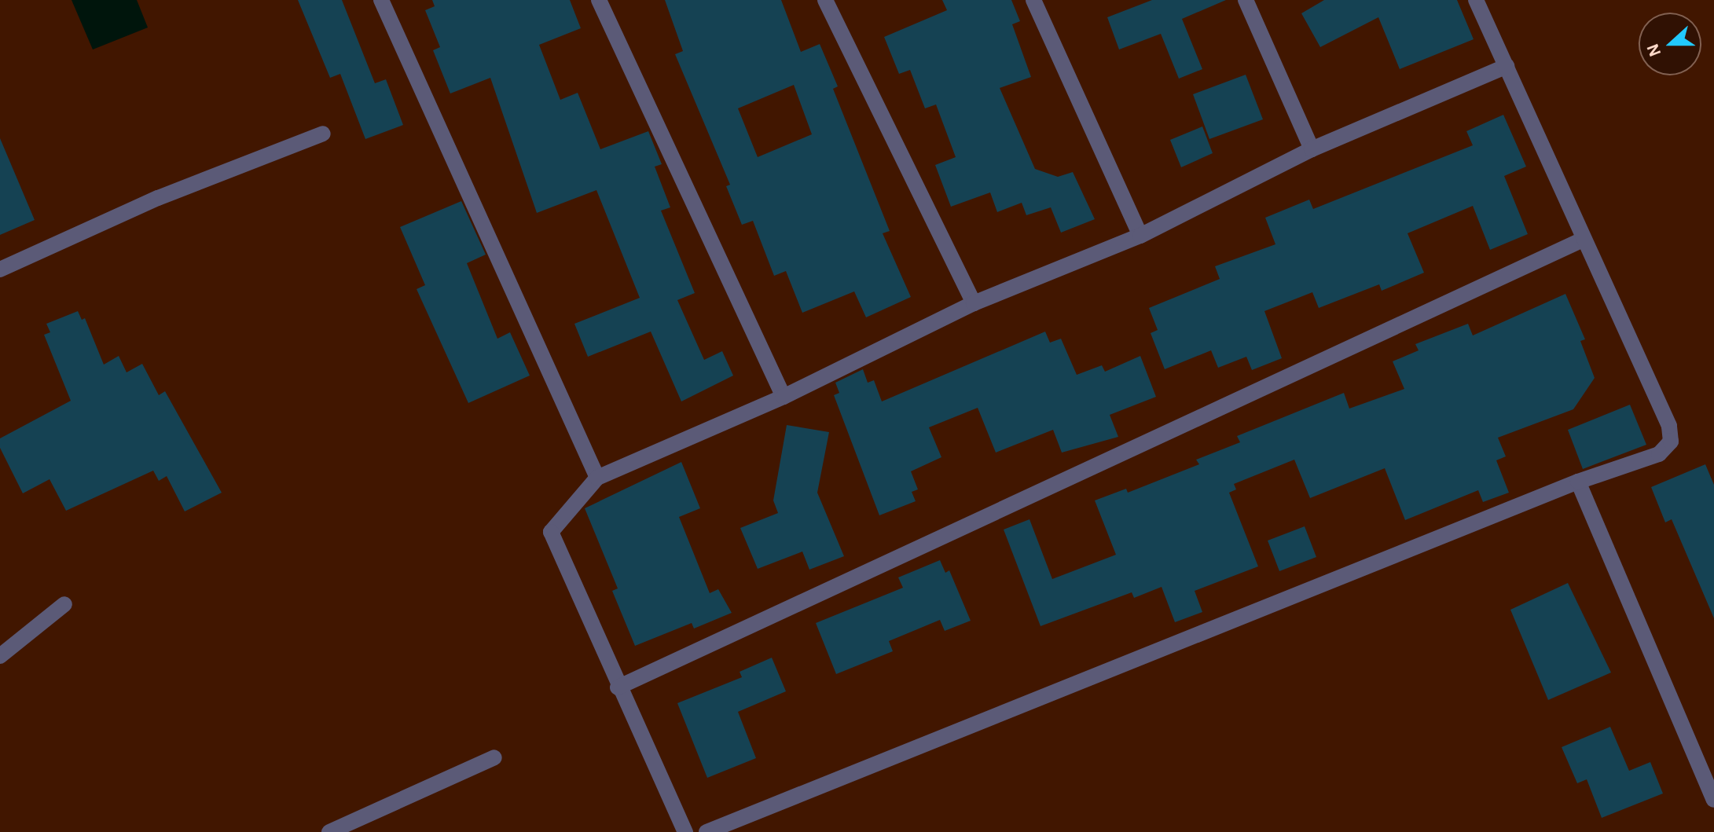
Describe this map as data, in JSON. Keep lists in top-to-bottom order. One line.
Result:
{"north":"left"}
